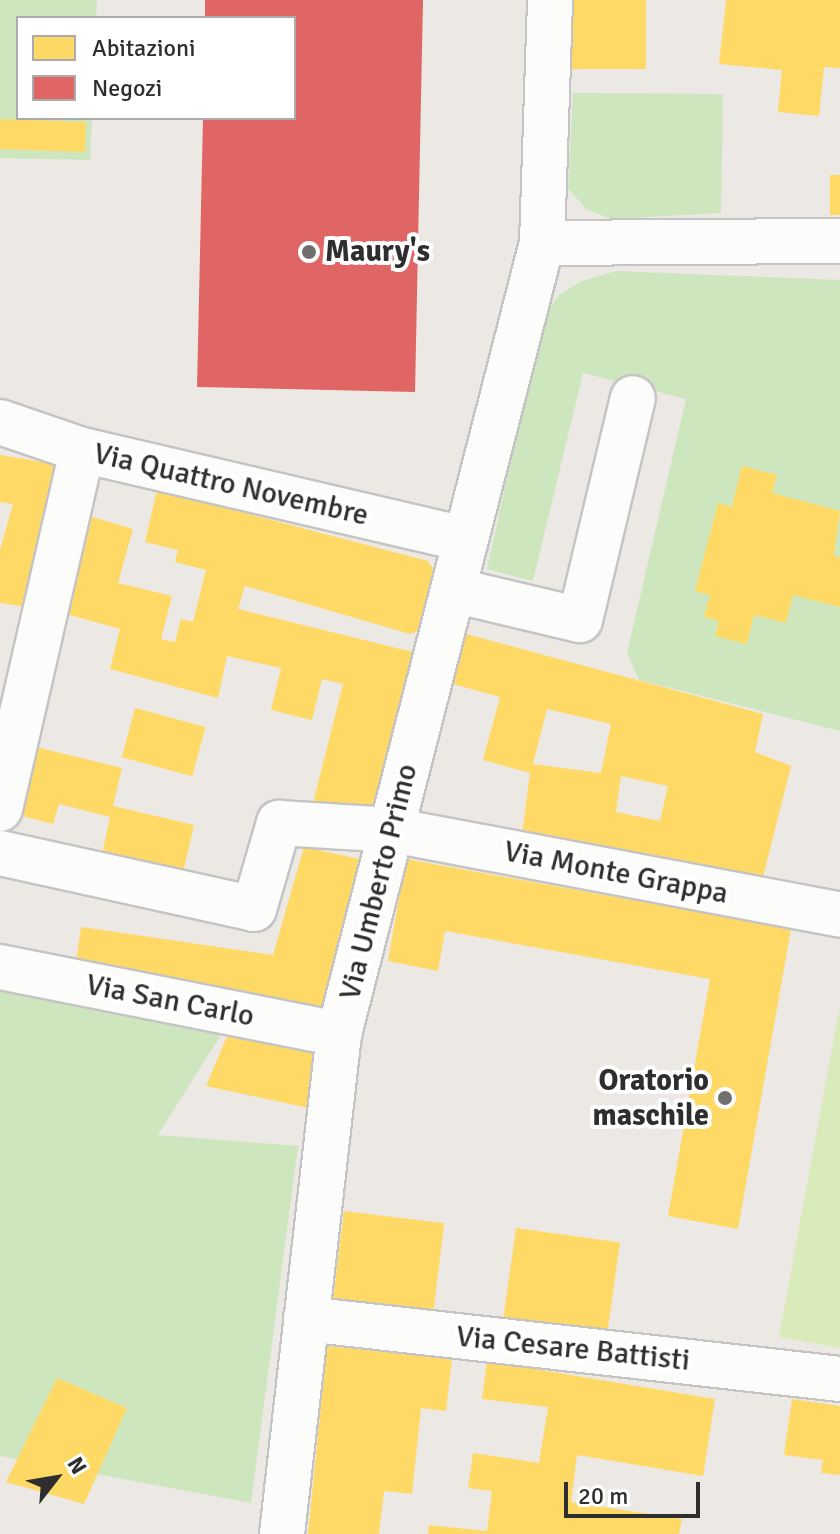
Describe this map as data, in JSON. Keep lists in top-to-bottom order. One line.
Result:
{"streets":{"street":["Via Quattro Novembre","Via Monte Grappa","Via Umberto Primo","Via San Carlo","Via Cesare Battisti"]},"crossings":[["Via Quattro Novembre","Via Umberto Primo"],["Via Monte Grappa","Via Umberto Primo"],["Via Umberto Primo","Via San Carlo"],["Via Umberto Primo","Via Cesare Battisti"]],"places":["Maury's","Oratorio maschile"],"legend":["Abitazioni","Negozi"],"scale_bar":"20 m","north":"top right"}
